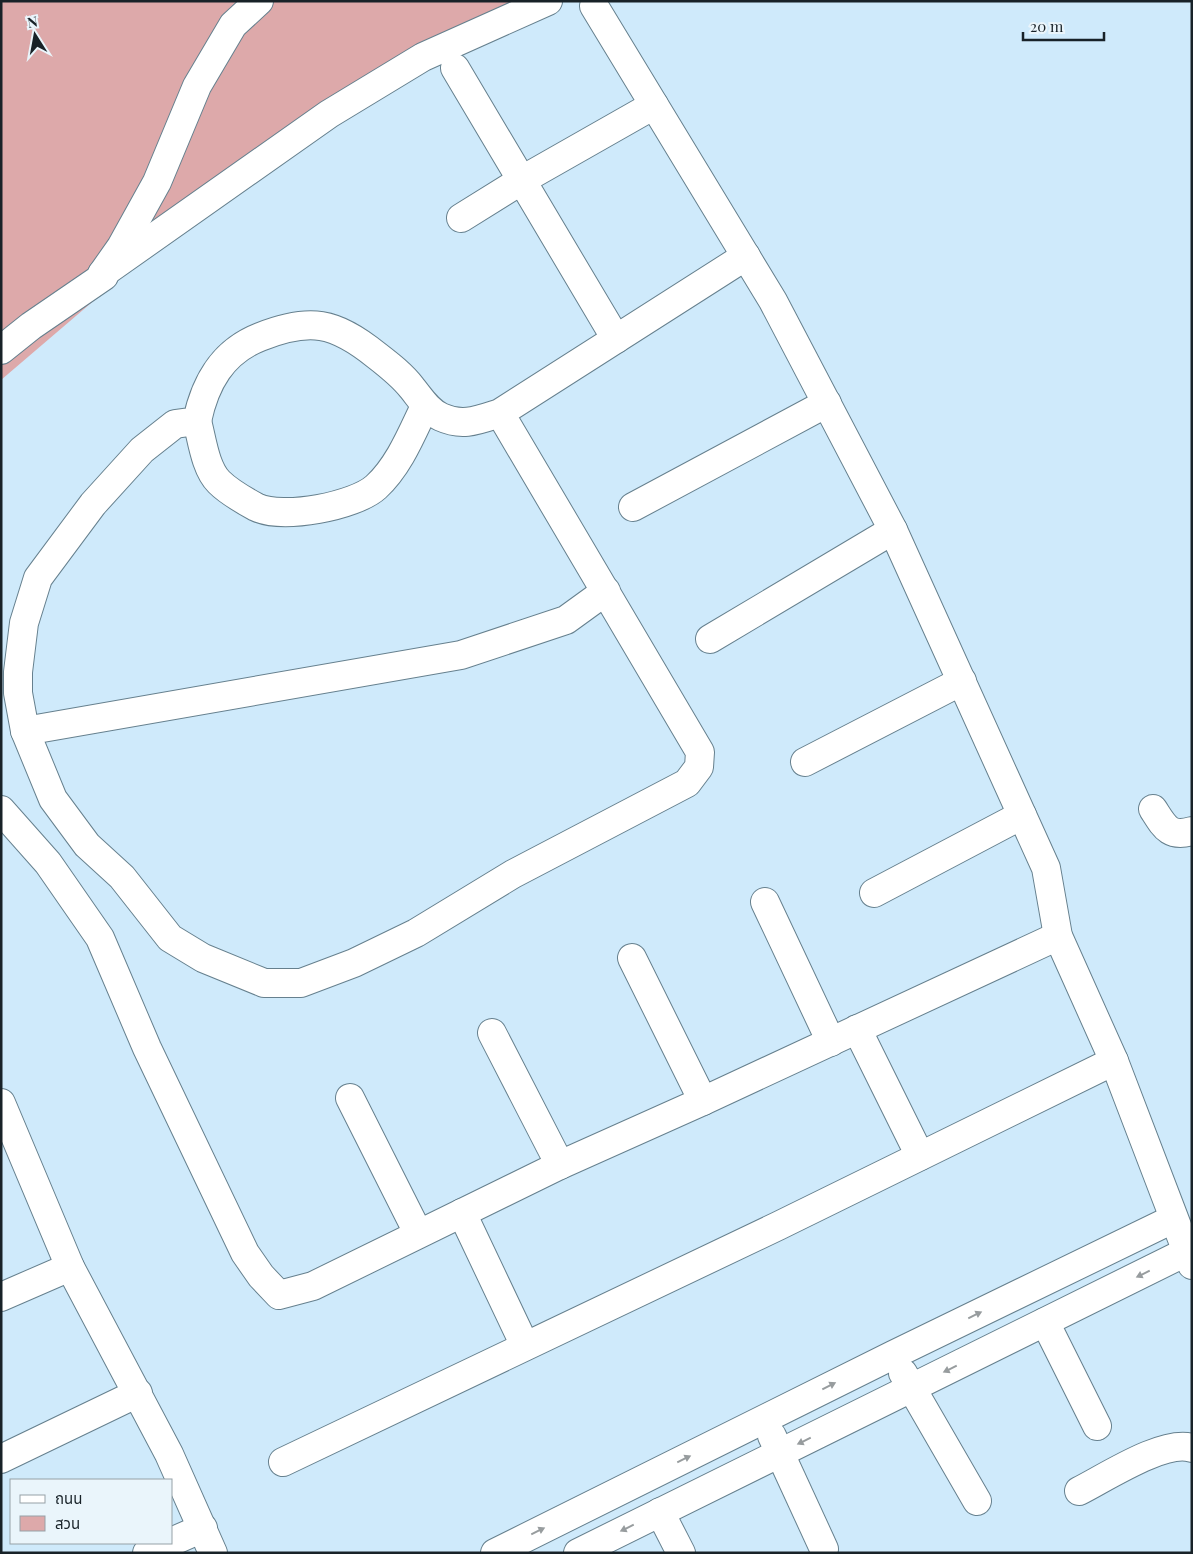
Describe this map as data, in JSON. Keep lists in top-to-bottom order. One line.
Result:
{"legend":["ถนน","สวน"],"scale_bar":"20 m","north":"top"}
